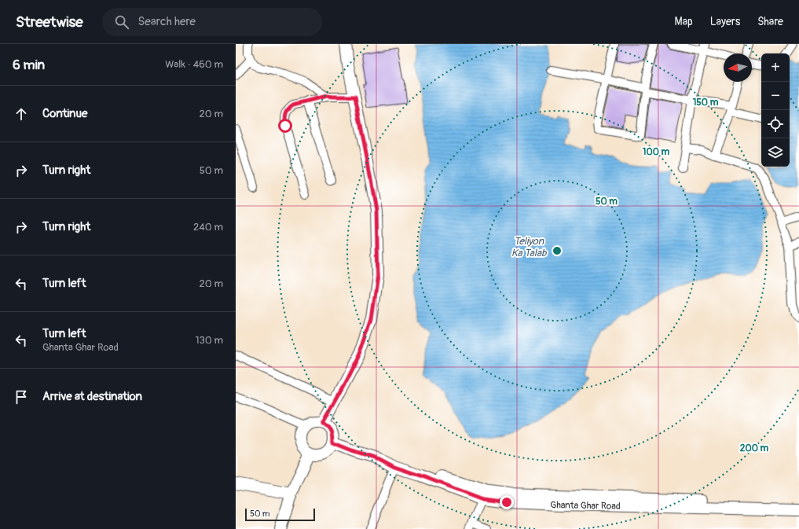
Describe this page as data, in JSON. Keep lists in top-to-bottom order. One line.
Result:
{"streets":{"street":["Ghanta Ghar Road"]},"water":["Teliyon Ka Talab"],"scale_bar":"50 m","north":"left","page":{"header":"Streetwise","search":"Search here","nav":["Map","Layers","Share"],"heading":["6 min","Walk · 460 m"],"map_buttons":["+","−"],"list":[["Continue","20 m"],["Turn right","50 m"],["Turn right","240 m"],["Turn left","20 m"],["Turn left","Ghanta Ghar Road","130 m"],"Arrive at destination"],"scale":"50 m"},"rings":["150 m","100 m","50 m","200 m"]}
